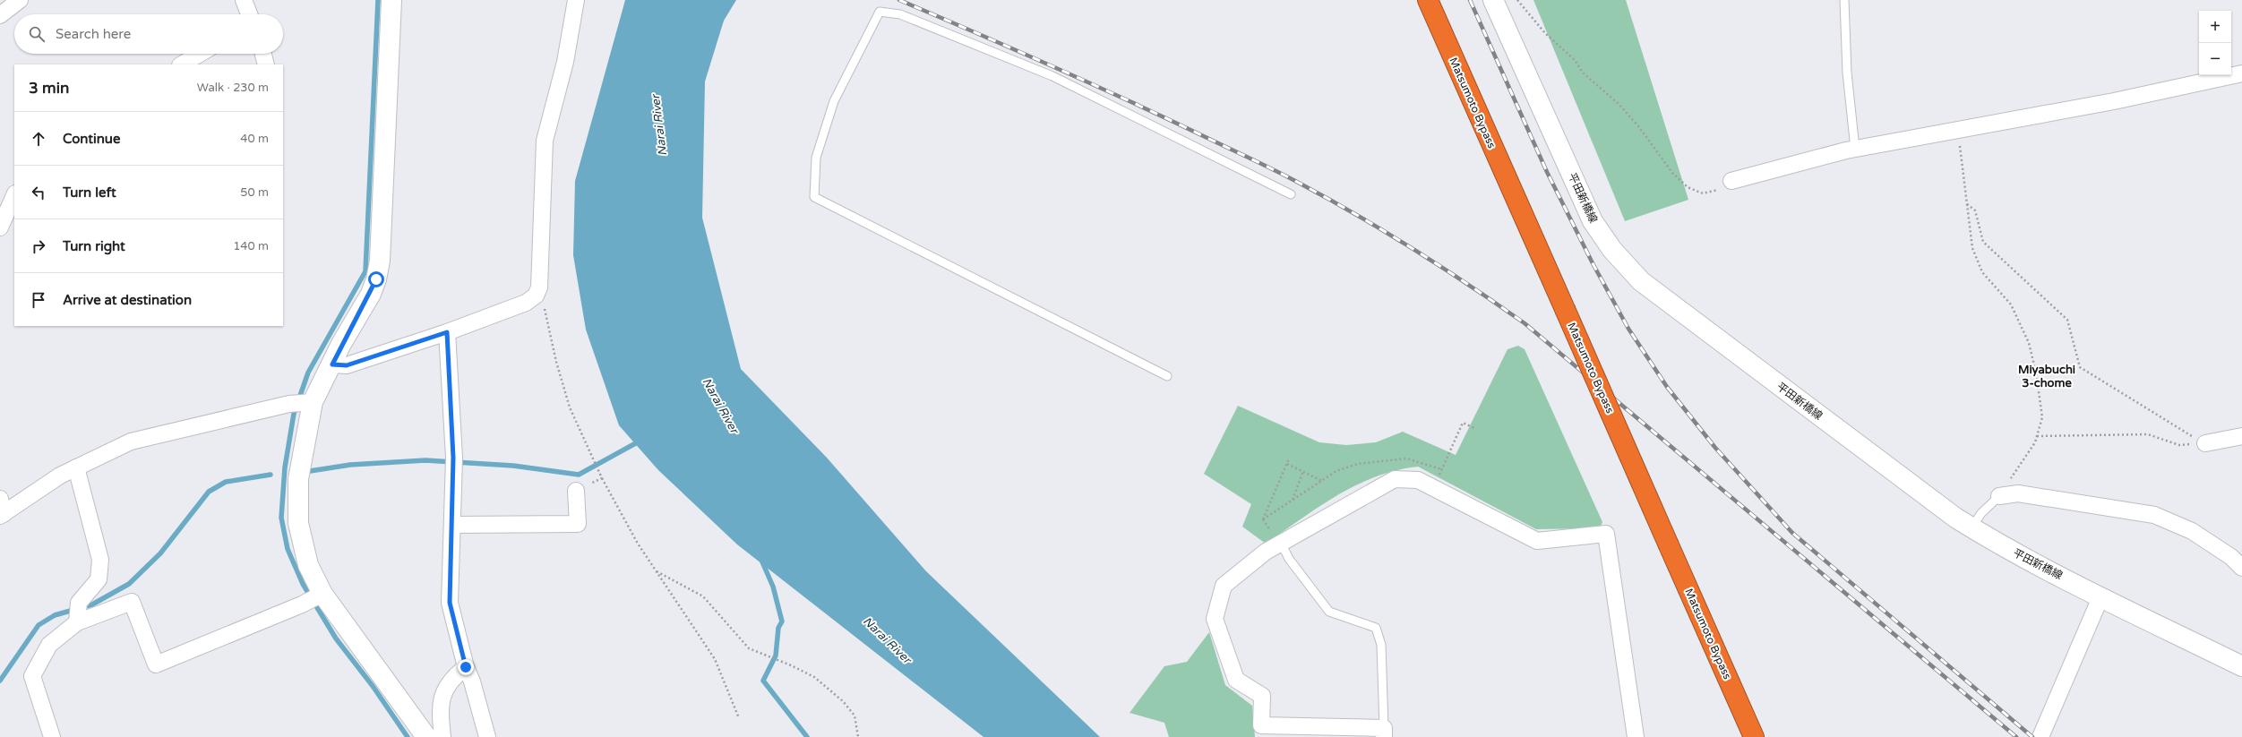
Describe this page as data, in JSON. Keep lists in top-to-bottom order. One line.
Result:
{"streets":{"highway":["Matsumoto Bypass"],"main road":["平田新橋線"]},"districts":["Miyabuchi 3-chome"],"water":["Narai River"],"page":{"map_buttons":["+","−"],"search":"Search here","heading":["3 min","Walk · 230 m"],"list":[["Continue","40 m"],["Turn left","50 m"],["Turn right","140 m"],"Arrive at destination"]}}
